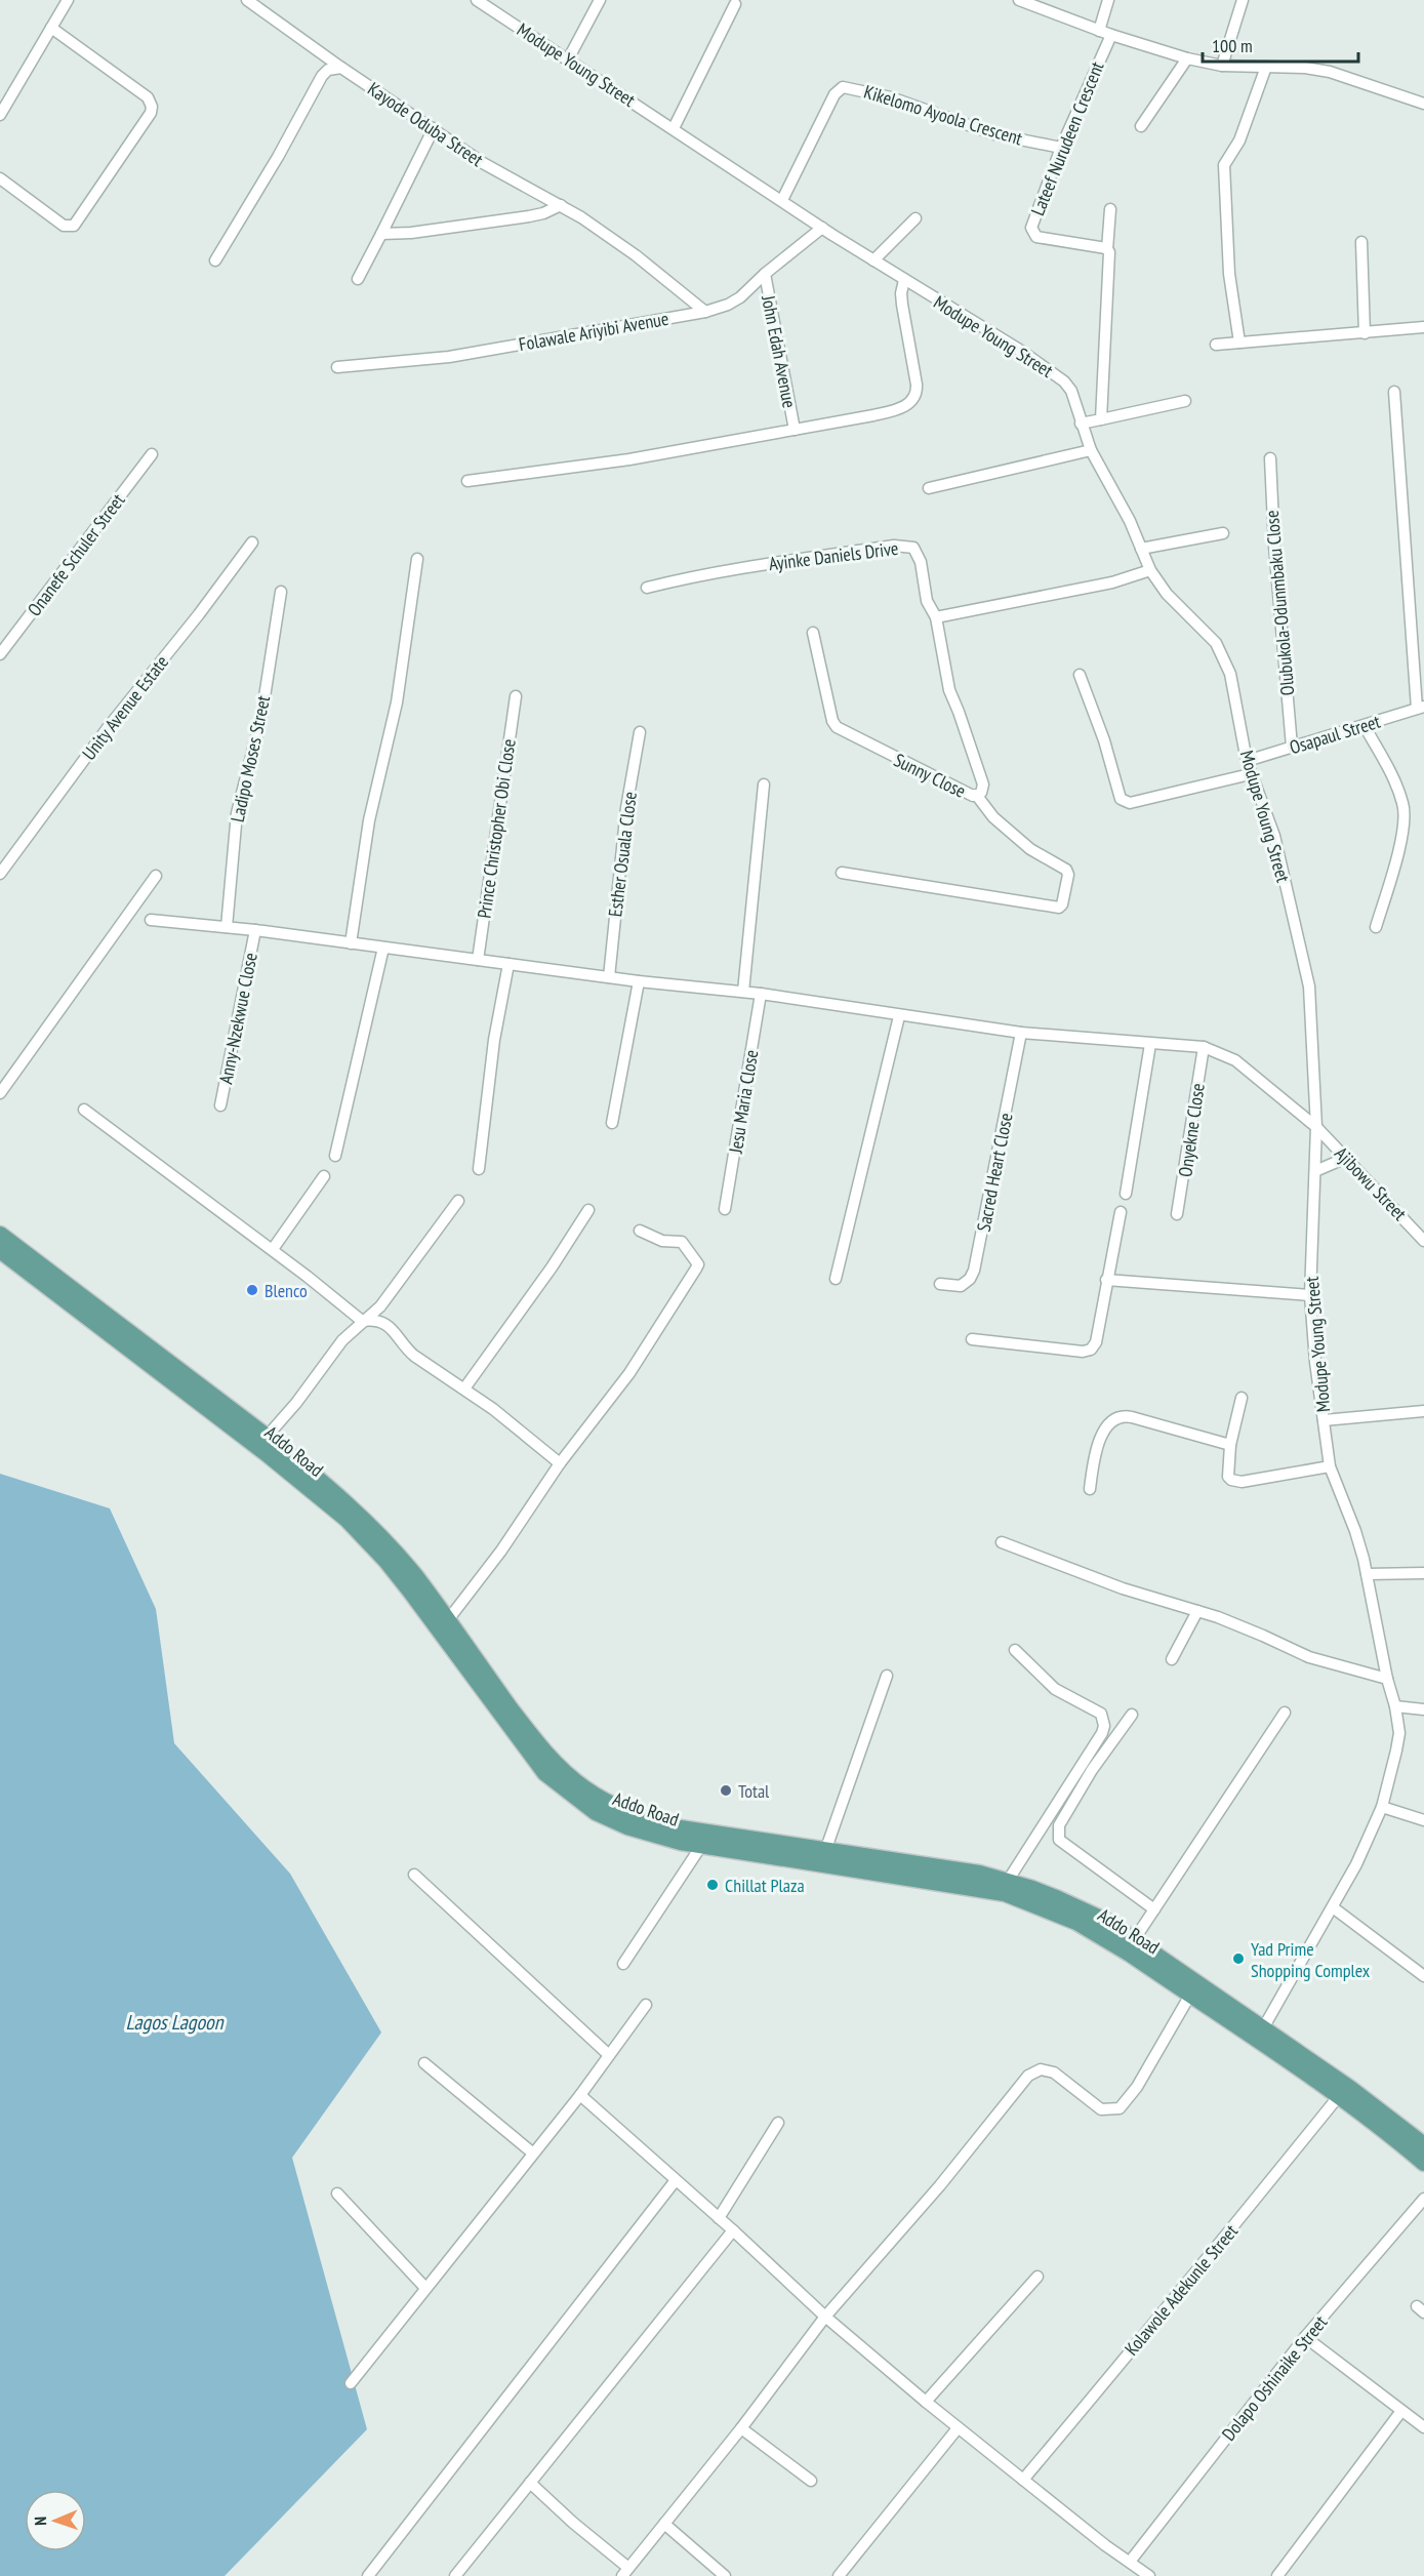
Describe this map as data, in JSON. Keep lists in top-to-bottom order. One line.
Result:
{"streets":{"main road":["Addo Road"],"street":["Modupe Young Street","Kikelomo Ayoola Crescent","Kayode Oduba Street","Lateef Nurudeen Crescent","Folawale Ariyibi Avenue","John Edah Avenue","Onanefe Schuler Street","Ayinke Daniels Drive","Olubukola-Odunmbaku Close","Unity Avenue Estate","Osapaul Street","Ladipo Moses Street","Sunny Close","Prince Christopher Obi Close","Esther Osuala Close","Anny-Nzekwue Close","Jesu Maria Close","Onyekne Close","Sacred Heart Close","Ajibowu Street","Kolawole Adekunle Street","Dolapo Oshinaike Street"]},"crossings":[["Modupe Young Street","Kikelomo Ayoola Crescent"],["Modupe Young Street","Folawale Ariyibi Avenue"],["Modupe Young Street","Osapaul Street"],["Modupe Young Street","Ajibowu Street"],["Modupe Young Street","Addo Road"],["Kikelomo Ayoola Crescent","Lateef Nurudeen Crescent"],["Kayode Oduba Street","Folawale Ariyibi Avenue"],["Folawale Ariyibi Avenue","John Edah Avenue"],["Ayinke Daniels Drive","Sunny Close"],["Olubukola-Odunmbaku Close","Osapaul Street"],["Ladipo Moses Street","Ajibowu Street"],["Prince Christopher Obi Close","Ajibowu Street"],["Esther Osuala Close","Ajibowu Street"],["Anny-Nzekwue Close","Ajibowu Street"],["Jesu Maria Close","Ajibowu Street"],["Onyekne Close","Ajibowu Street"],["Sacred Heart Close","Ajibowu Street"],["Addo Road","Kolawole Adekunle Street"]],"water":["Lagos Lagoon"],"places":["Blenco","Total","Chillat Plaza","Yad Prime Shopping Complex"],"scale_bar":"100 m","north":"left"}
